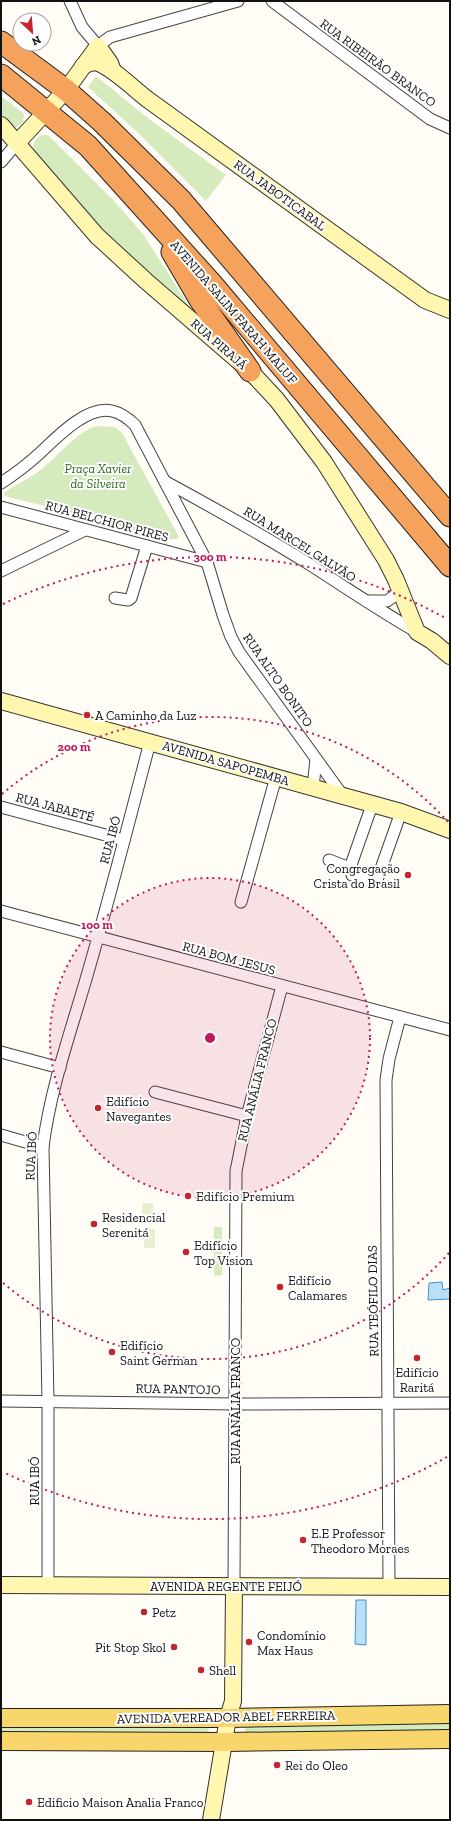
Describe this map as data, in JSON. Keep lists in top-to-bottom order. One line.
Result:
{"streets":{"highway":["AVENIDA SALIM FARAH MALUF"],"main road":["AVENIDA VEREADOR ABEL FERREIRA"],"street":["RUA RIBEIRÃO BRANCO","RUA JABOTICABAL","RUA PIRAJÁ","RUA BELCHIOR PIRES","RUA MARCEL GALVÃO","RUA ALTO BONITO","AVENIDA SAPOPEMBA","RUA JABAETÉ","RUA IBÓ","RUA BOM JESUS","RUA ANÁLIA FRANCO","RUA TEÓFILO DIAS","RUA PANTOJO","AVENIDA REGENTE FEIJÓ"]},"crossings":[["RUA PIRAJÁ","RUA MARCEL GALVÃO"],["RUA BELCHIOR PIRES","RUA ALTO BONITO"],["RUA MARCEL GALVÃO","RUA ALTO BONITO"],["RUA ALTO BONITO","AVENIDA SAPOPEMBA"],["AVENIDA SAPOPEMBA","RUA IBÓ"],["RUA JABAETÉ","RUA IBÓ"],["RUA IBÓ","RUA BOM JESUS"],["RUA IBÓ","RUA PANTOJO"],["RUA IBÓ","AVENIDA REGENTE FEIJÓ"],["RUA BOM JESUS","RUA ANÁLIA FRANCO"],["RUA BOM JESUS","RUA TEÓFILO DIAS"],["RUA ANÁLIA FRANCO","RUA PANTOJO"],["RUA ANÁLIA FRANCO","AVENIDA REGENTE FEIJÓ"],["RUA ANÁLIA FRANCO","AVENIDA VEREADOR ABEL FERREIRA"],["RUA TEÓFILO DIAS","RUA PANTOJO"],["RUA TEÓFILO DIAS","AVENIDA REGENTE FEIJÓ"]],"parks":["Praça Xavier da Silveira"],"places":["A Caminho da Luz","Congregação Crista do Brasil","Edifício Navegantes","Edifício Premium","Residencial Serenitá","Edifício Top Vision","Edifício Calamares","Edifício Saint German","Edifício Raritá","E.E Professor Theodoro Moraes","Petz","Condomínio Max Haus","Pit Stop Skol","Shell","Rei do Oleo","Edificio Maison Analia Franco"],"north":"bottom right","rings":["300 m","200 m","100 m"]}
